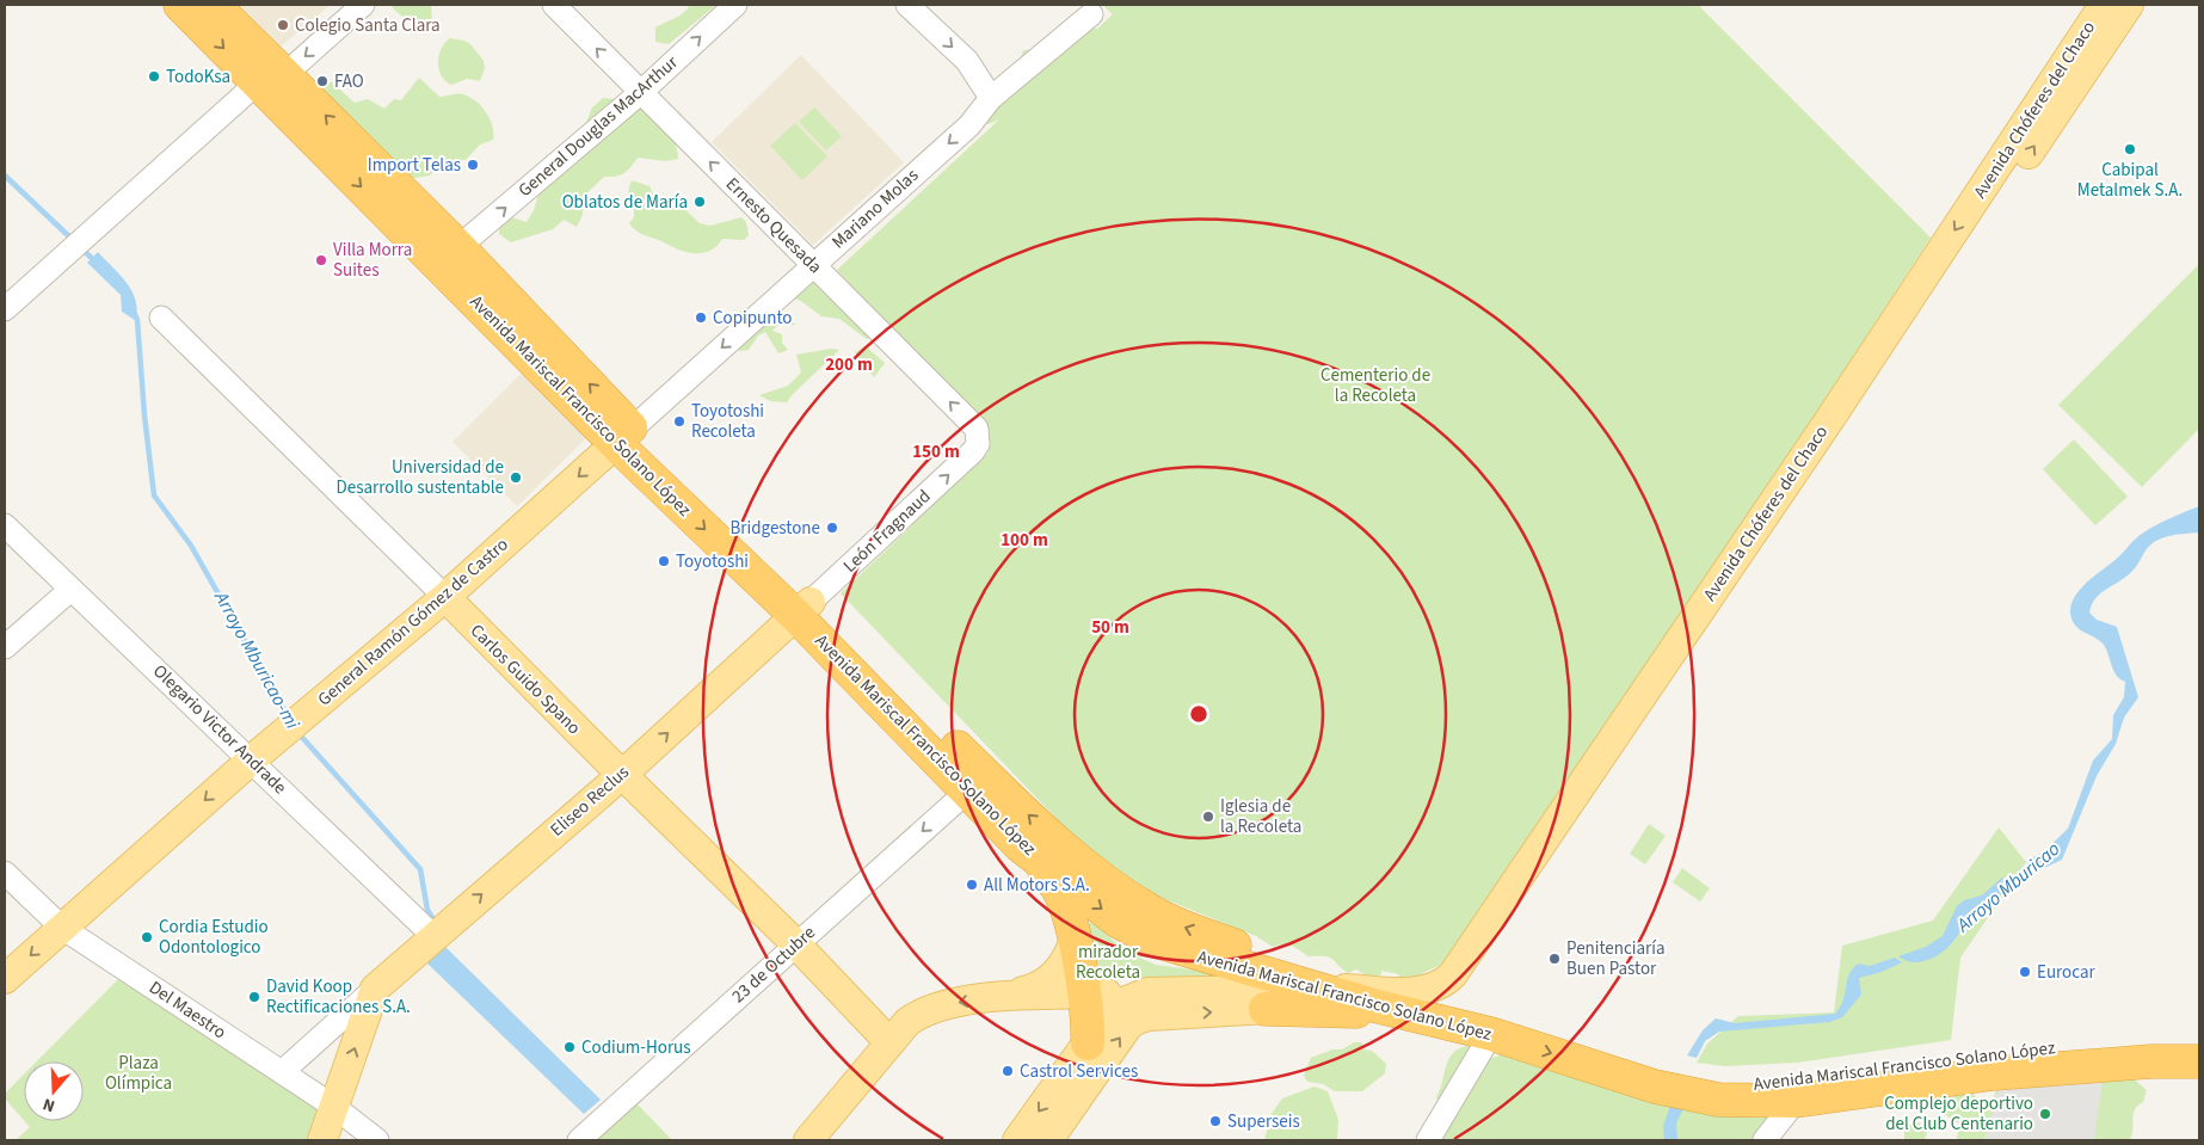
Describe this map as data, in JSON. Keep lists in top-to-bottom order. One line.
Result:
{"streets":{"highway":["Avenida Mariscal Francisco Solano López"],"main road":["Avenida Chóferes del Chaco","General Ramón Gómez de Castro","Carlos Guido Spano","Eliseo Reclus"],"street":["General Douglas MacArthur","Mariano Molas","Ernesto Quesada","León Fragnaud","Olegario Victor Andrade","23 de Octubre","Del Maestro"]},"crossings":[["Avenida Chóferes del Chaco","Avenida Mariscal Francisco Solano López"],["General Douglas MacArthur","Ernesto Quesada"],["General Douglas MacArthur","Avenida Mariscal Francisco Solano López"],["Mariano Molas","Ernesto Quesada"],["Mariano Molas","Avenida Mariscal Francisco Solano López"],["Mariano Molas","General Ramón Gómez de Castro"],["Ernesto Quesada","León Fragnaud"],["Avenida Mariscal Francisco Solano López","León Fragnaud"],["Avenida Mariscal Francisco Solano López","General Ramón Gómez de Castro"],["Avenida Mariscal Francisco Solano López","Eliseo Reclus"],["Avenida Mariscal Francisco Solano López","23 de Octubre"],["León Fragnaud","Eliseo Reclus"],["General Ramón Gómez de Castro","Carlos Guido Spano"],["General Ramón Gómez de Castro","Olegario Victor Andrade"],["General Ramón Gómez de Castro","Del Maestro"],["Carlos Guido Spano","Eliseo Reclus"],["Carlos Guido Spano","23 de Octubre"],["Olegario Victor Andrade","Eliseo Reclus"],["Eliseo Reclus","Del Maestro"]],"one_way":["General Douglas MacArthur","Mariano Molas","Ernesto Quesada","León Fragnaud","General Ramón Gómez de Castro","Eliseo Reclus","23 de Octubre"],"water":["Arroyo Mburicao-mi","Arroyo Mburicao"],"parks":["Cementerio de la Recoleta","mirador Recoleta","Plaza Olímpica"],"places":["Colegio Santa Clara","TodoKsa","FAO","Cabipal Metalmek S.A.","Import Telas","Oblatos de María","Villa Morra Suites","Copipunto","Toyotoshi Recoleta","Universidad de Desarrollo sustentable","Bridgestone","Toyotoshi","Iglesia de la Recoleta","All Motors S.A.","Cordia Estudio Odontologico","Penitenciaría Buen Pastor","Eurocar","David Koop Rectificaciones S.A.","Codium-Horus","Castrol Services","Complejo deportivo del Club Centenario","Superseis"],"north":"bottom","rings":["200 m","150 m","100 m","50 m"]}
